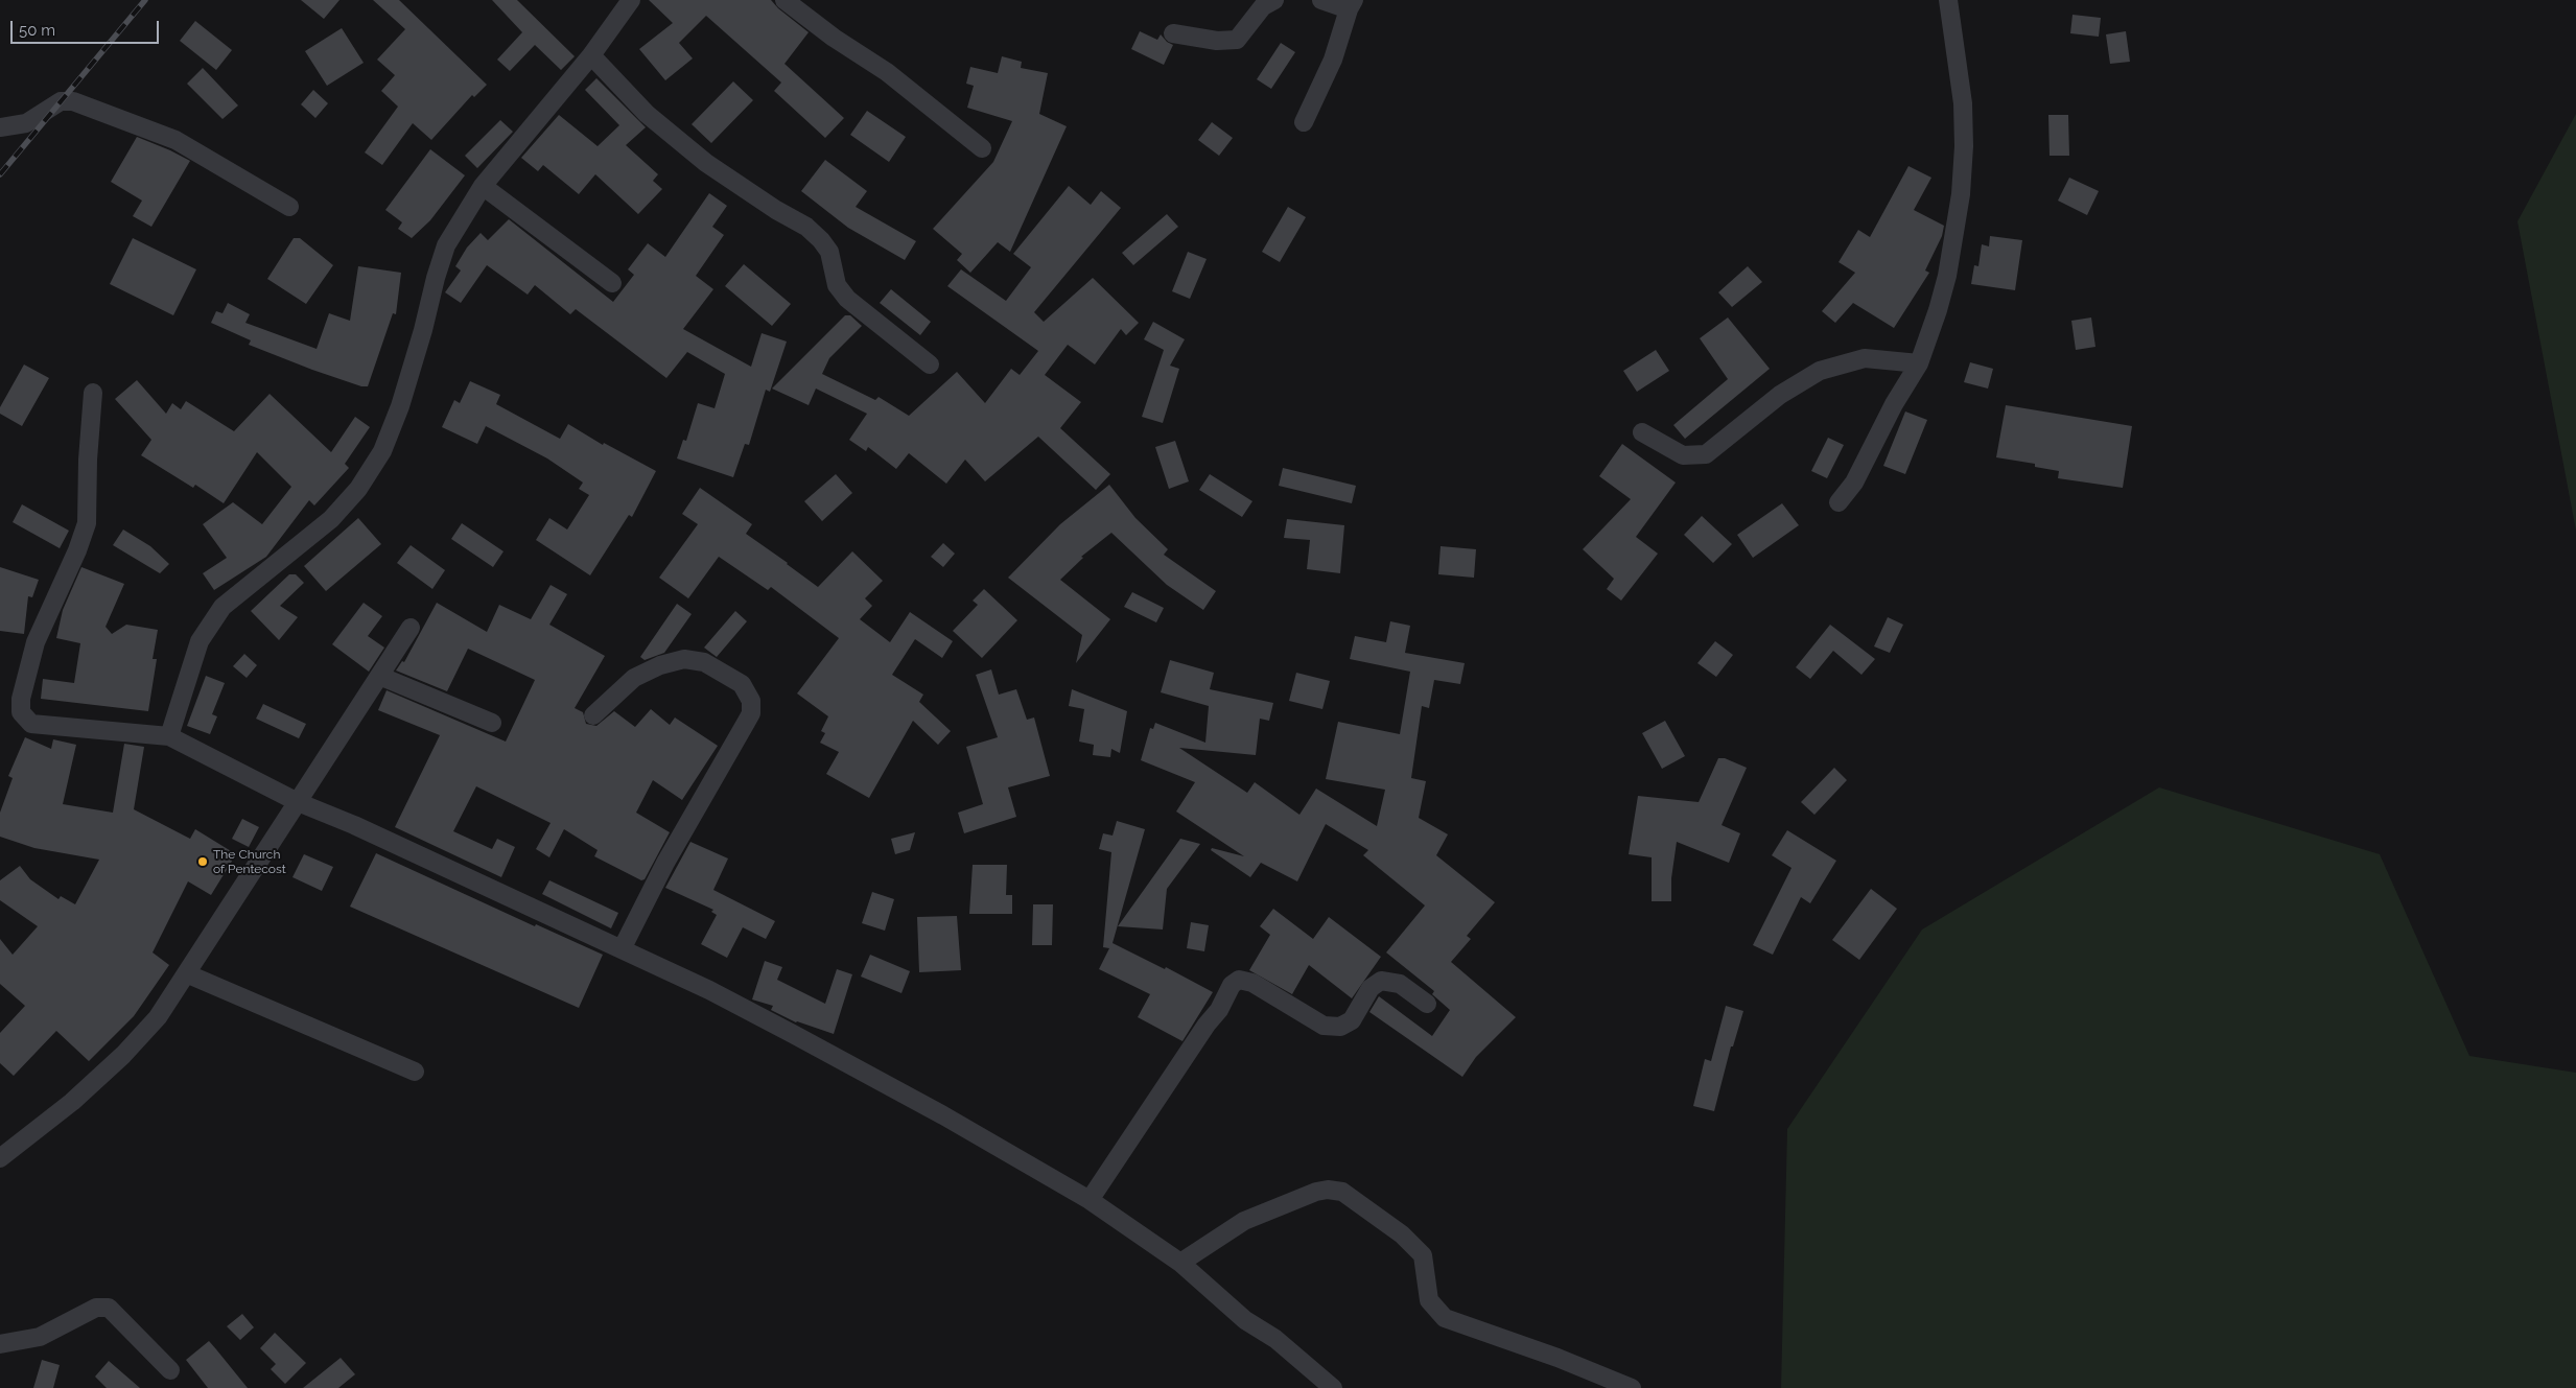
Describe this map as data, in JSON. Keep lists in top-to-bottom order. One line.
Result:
{"places":["The Church of Pentecost"],"scale_bar":"50 m"}
